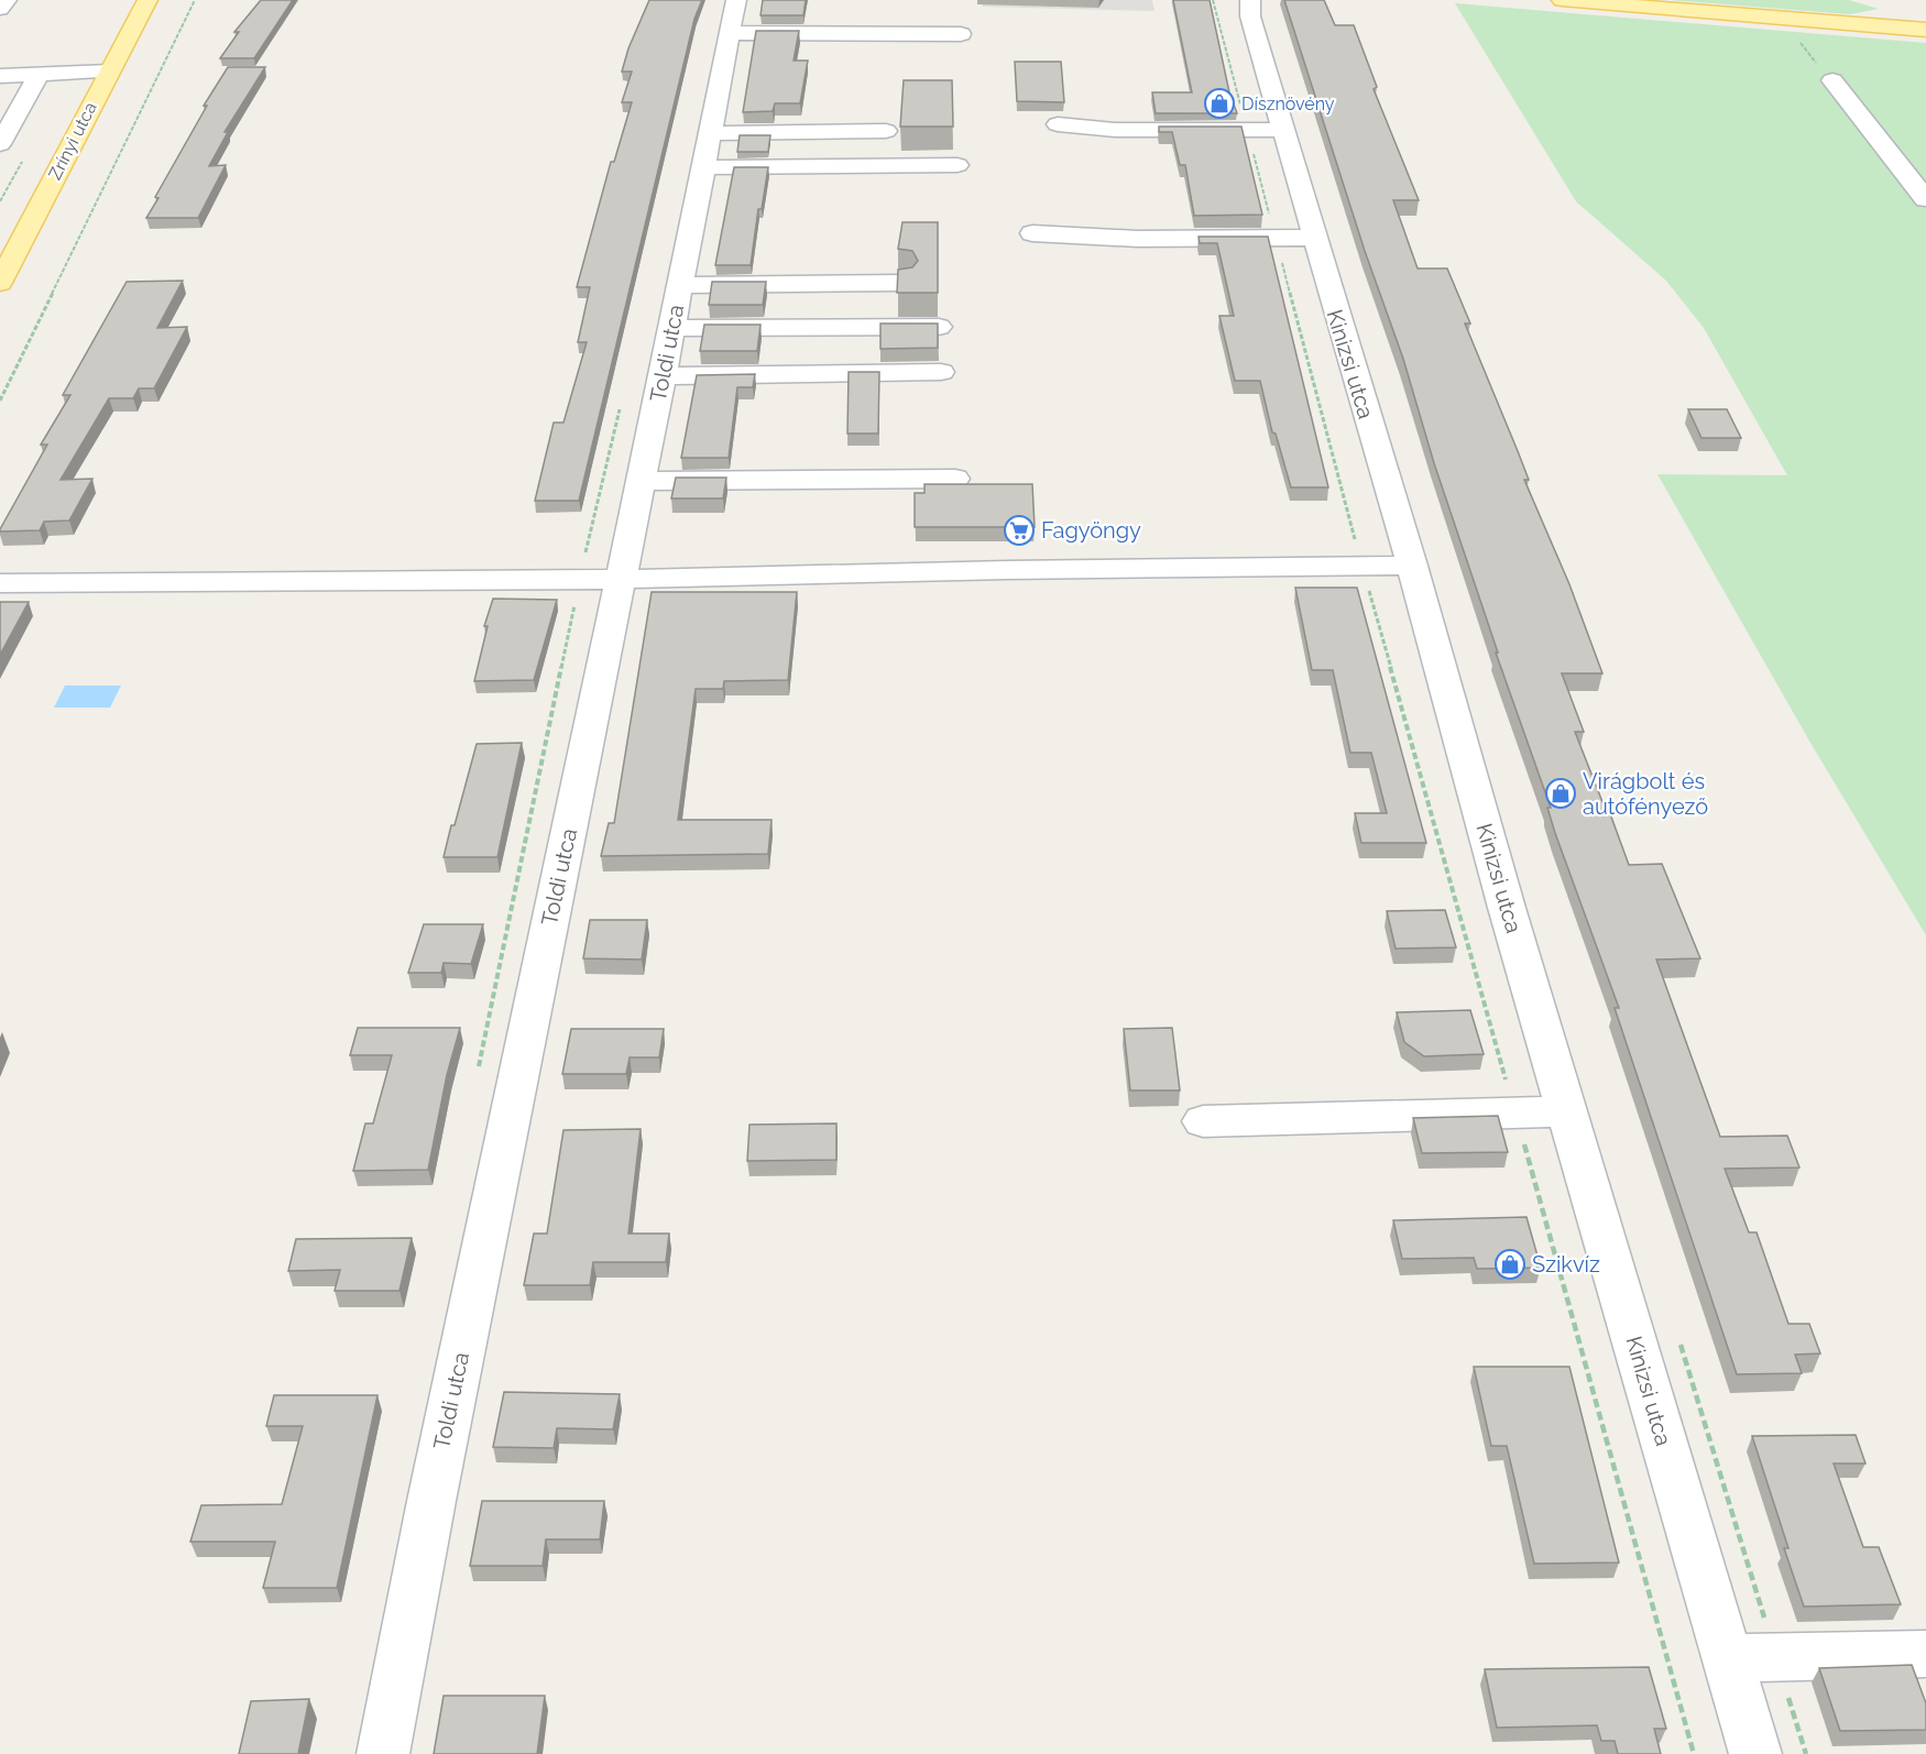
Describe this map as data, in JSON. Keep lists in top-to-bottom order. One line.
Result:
{"streets":{"main road":["Zrínyi utca"],"street":["Toldi utca","Kinizsi utca"]},"places":{"shop":["Dísznövény","Virágbolt és autófényező","Szikvíz"],"supermarket":["Fagyöngy"]}}
